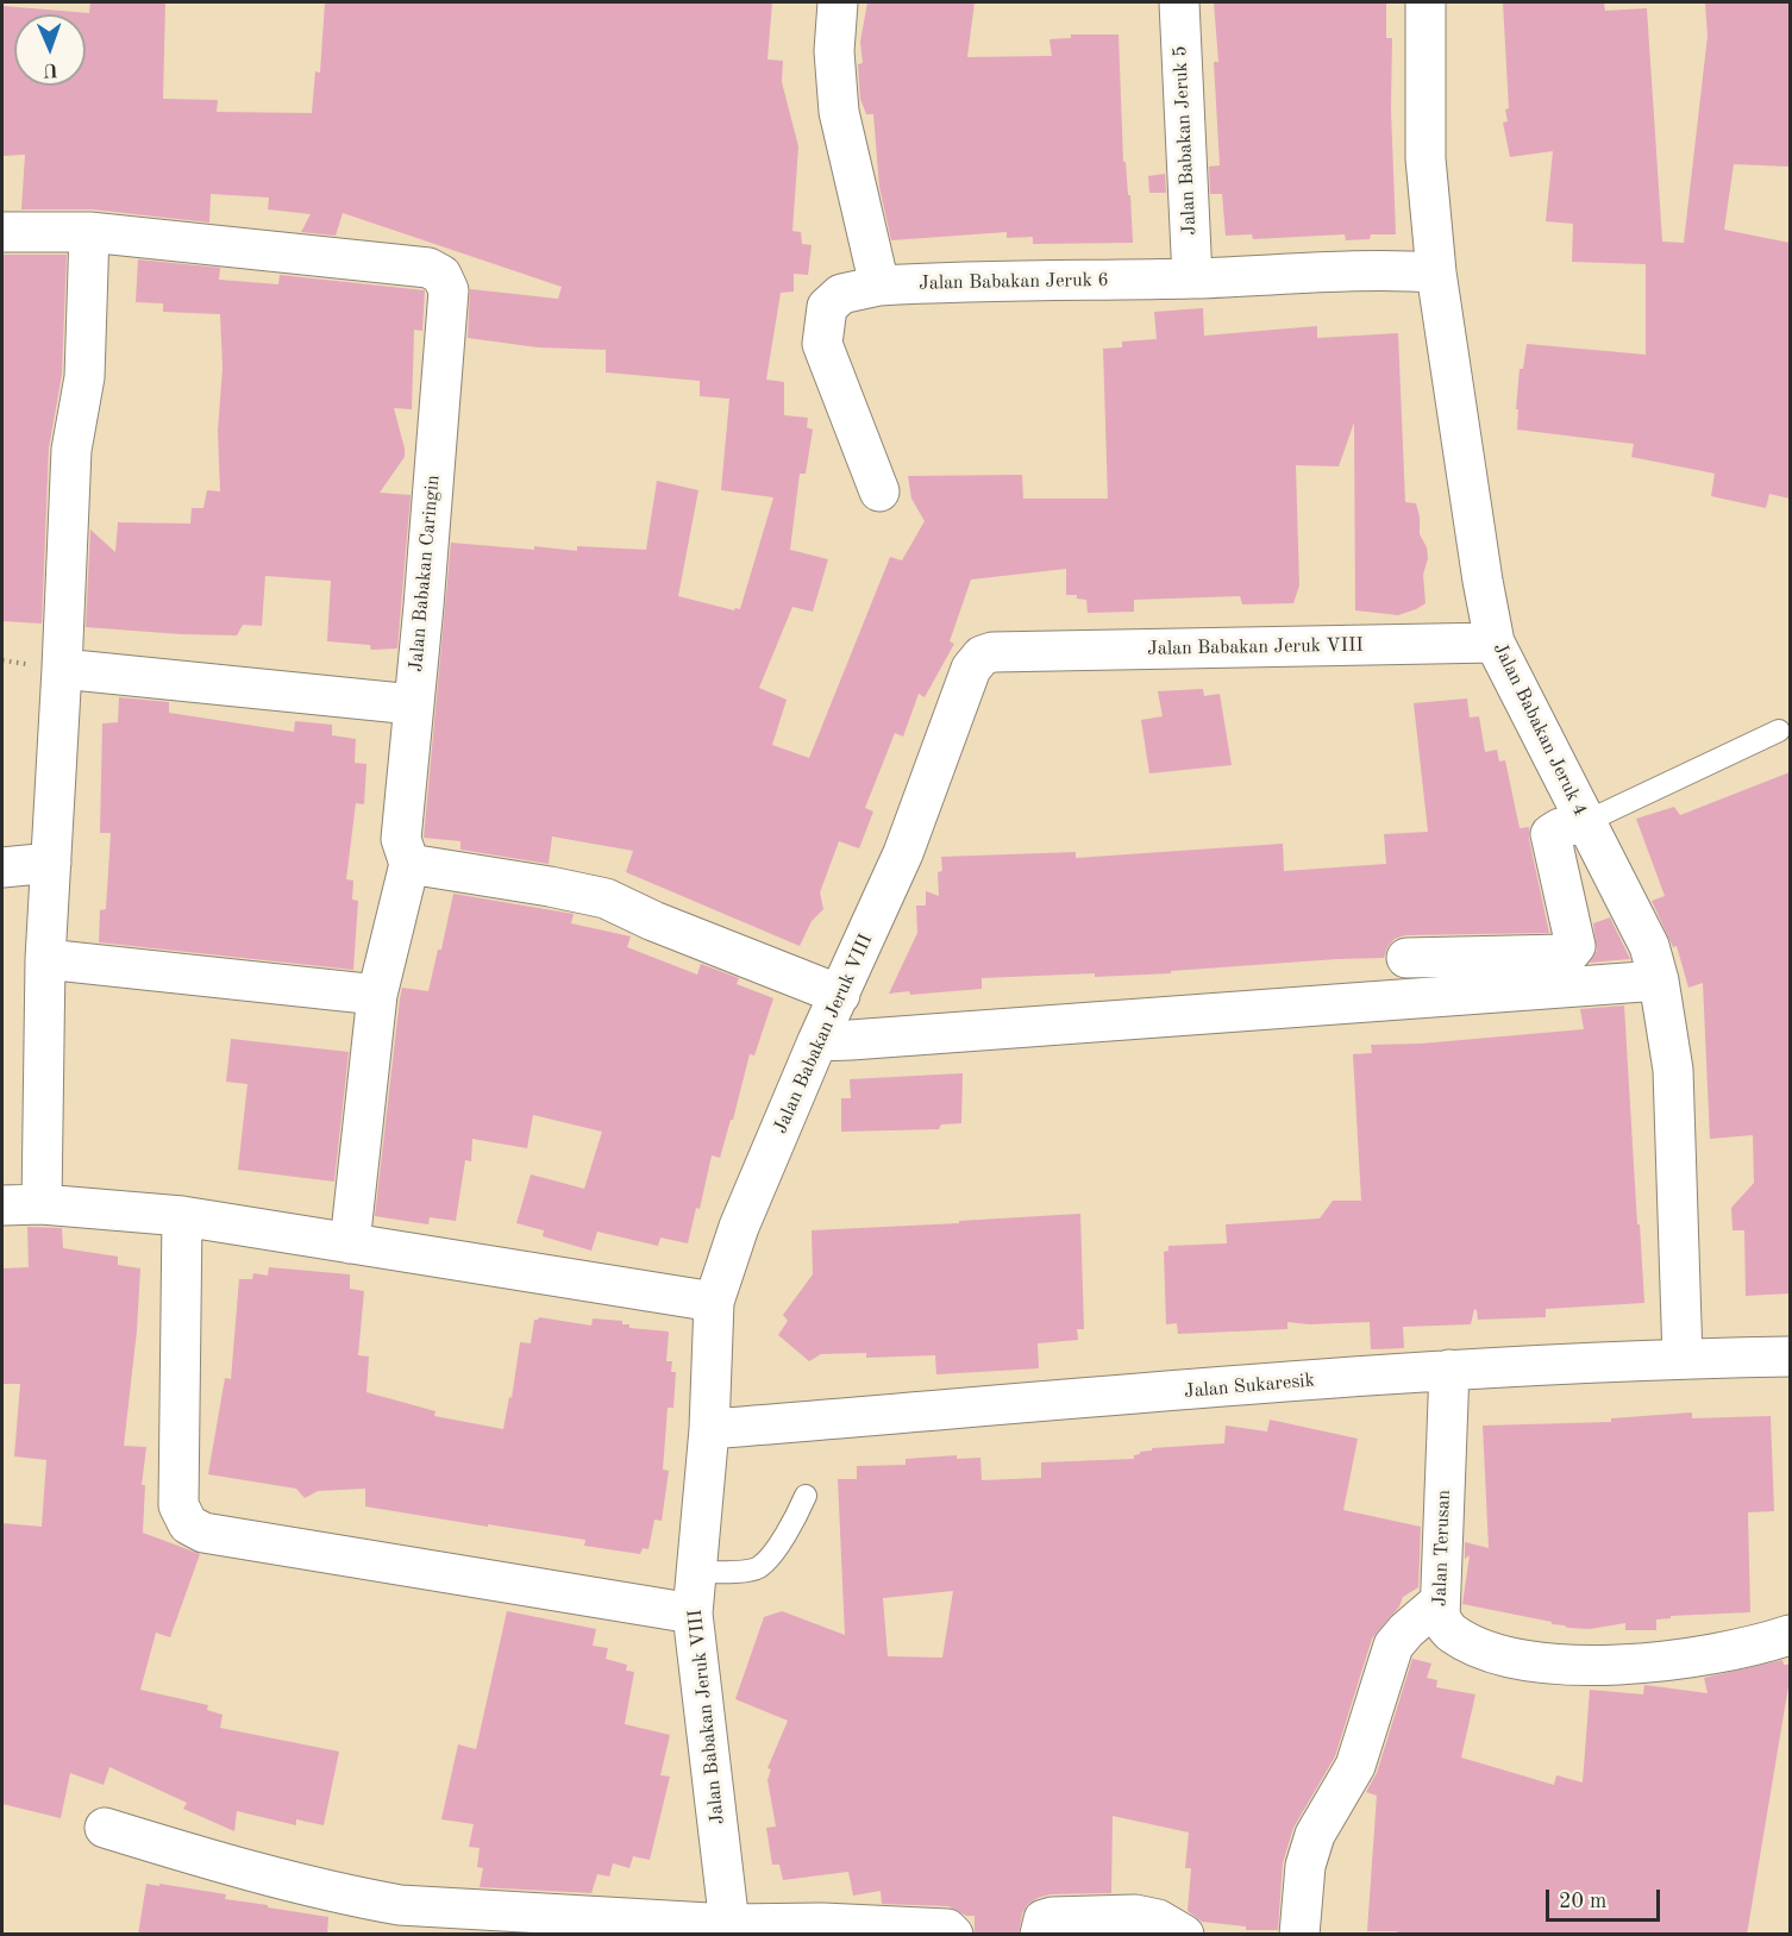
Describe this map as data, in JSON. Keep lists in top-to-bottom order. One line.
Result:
{"streets":{"street":["Jalan Babakan Jeruk 5","Jalan Babakan Jeruk 6","Jalan Babakan Caringin","Jalan Babakan Jeruk VIII","Jalan Babakan Jeruk 4","Jalan Sukaresik","Jalan Terusan"]},"crossings":[["Jalan Babakan Jeruk 5","Jalan Babakan Jeruk 6"],["Jalan Babakan Jeruk 6","Jalan Babakan Jeruk 4"],["Jalan Babakan Jeruk VIII","Jalan Babakan Jeruk 4"],["Jalan Babakan Jeruk VIII","Jalan Sukaresik"],["Jalan Babakan Jeruk 4","Jalan Sukaresik"],["Jalan Sukaresik","Jalan Terusan"]],"scale_bar":"20 m","north":"bottom"}
